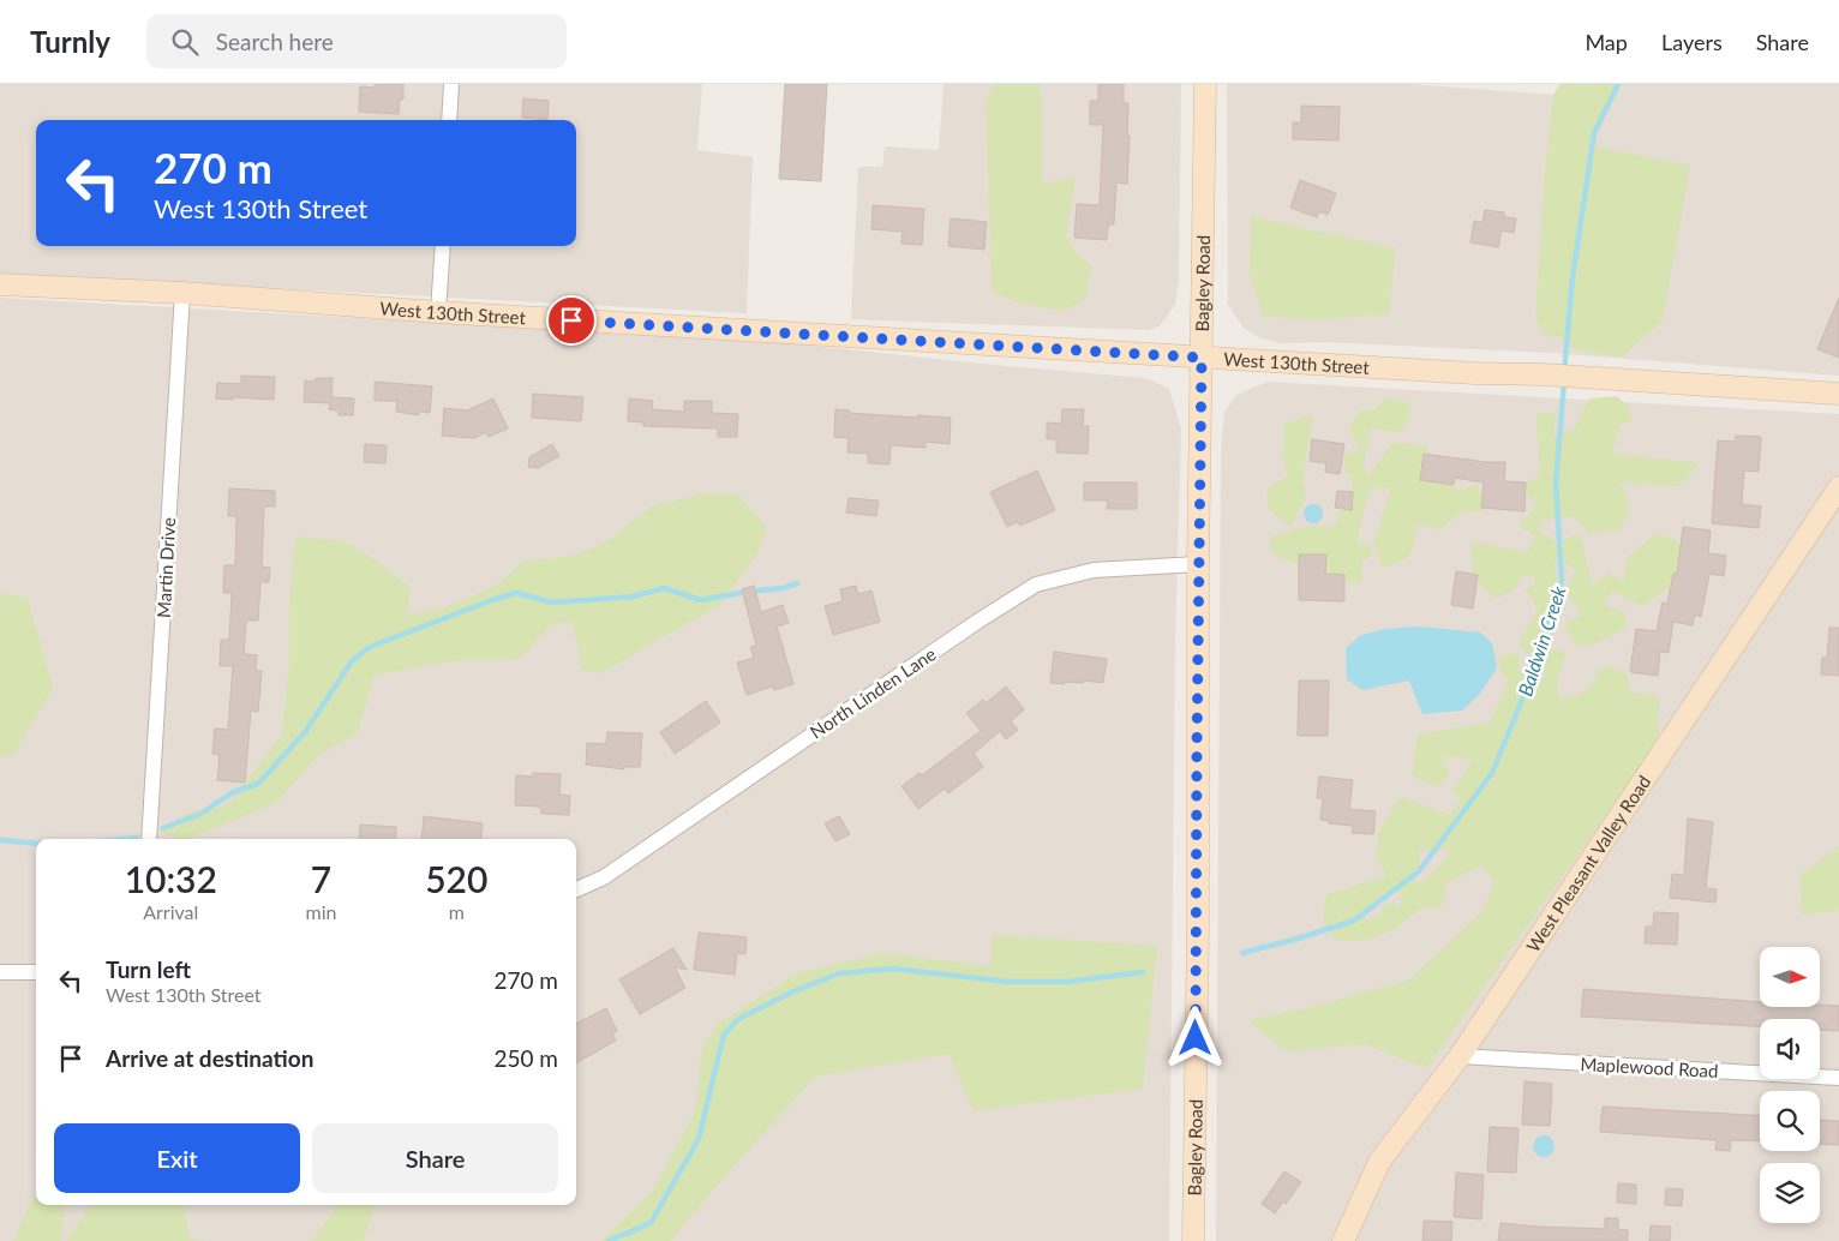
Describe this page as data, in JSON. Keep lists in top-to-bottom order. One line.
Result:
{"streets":{"main road":["Bagley Road","West 130th Street","West Pleasant Valley Road"],"street":["Martin Drive","North Linden Lane","Maplewood Road"]},"crossings":[["Bagley Road","West 130th Street"],["Bagley Road","North Linden Lane"],["West 130th Street","Martin Drive"],["West Pleasant Valley Road","Maplewood Road"]],"water":["Baldwin Creek"],"north":"right","page":{"header":"Turnly","search":"Search here","nav":["Map","Layers","Share"],"turn":["270 m","West 130th Street"],"eta":["10:32","Arrival","7","min","520","m"],"list":[{"name":"Turn left","note":"West 130th Street","value":"270 m"},{"name":"Arrive at destination","value":"250 m"}],"buttons":["Exit","Share"]}}
